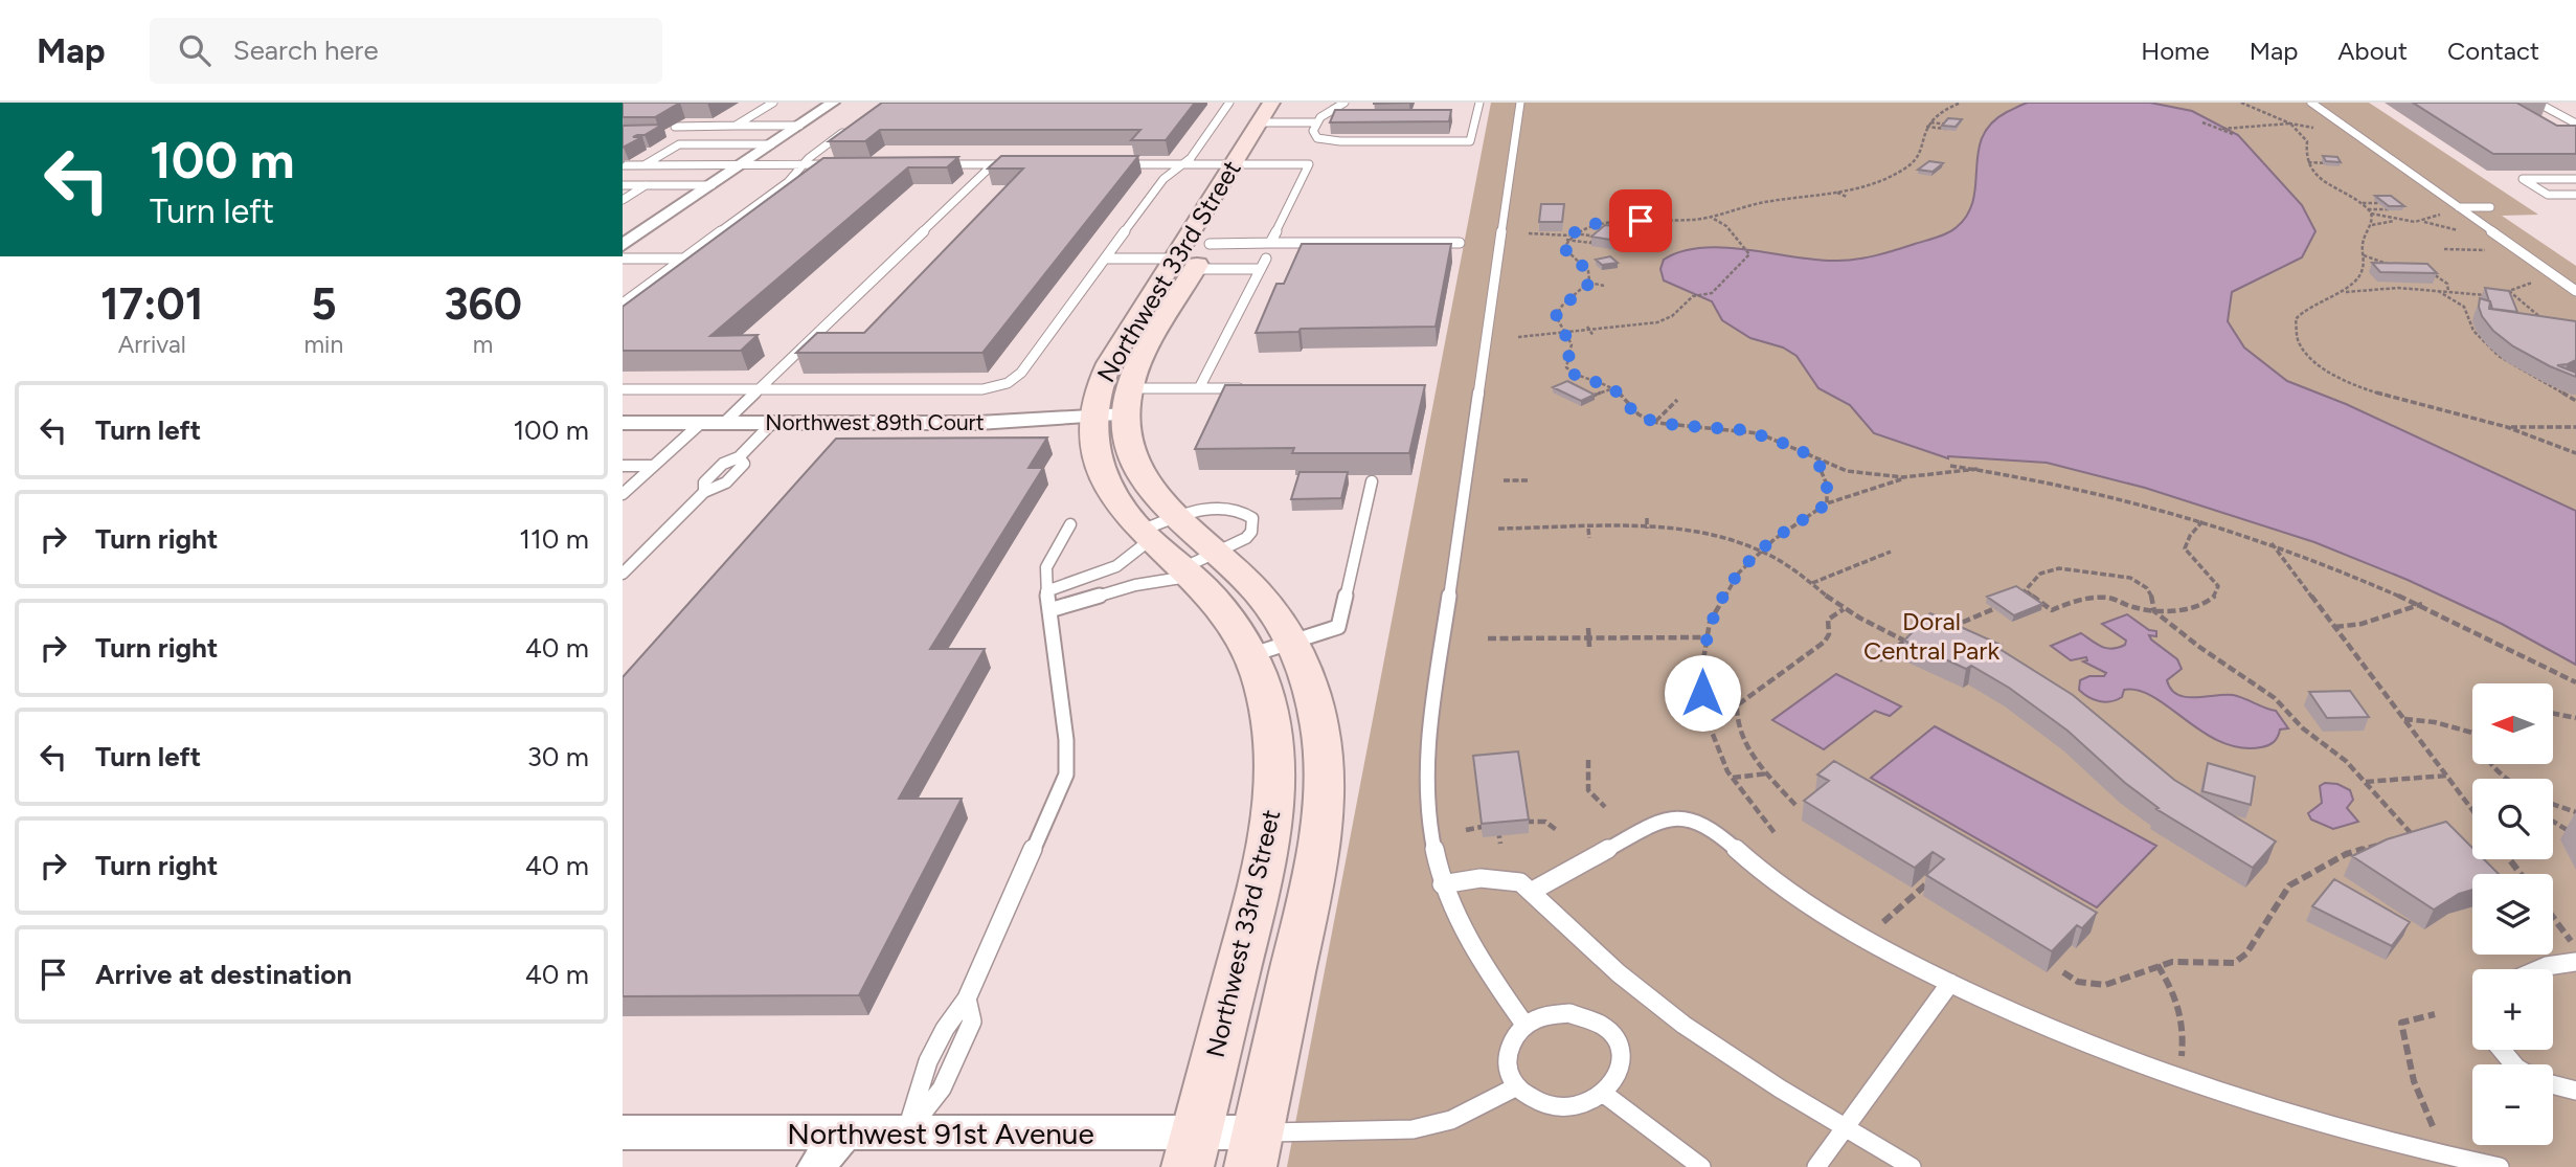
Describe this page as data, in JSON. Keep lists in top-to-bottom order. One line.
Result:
{"streets":{"street":["Northwest 33rd Street","Northwest 89th Court","Northwest 91st Avenue"]},"crossings":[["Northwest 33rd Street","Northwest 89th Court"],["Northwest 33rd Street","Northwest 91st Avenue"]],"parks":["Doral Central Park"],"north":"left","page":{"header":"Map","search":"Search here","nav":["Home","Map","About","Contact"],"turn":["100 m","Turn left"],"eta":["17:01","Arrival","5","min","360","m"],"list":[{"name":"Turn left","value":"100 m"},{"name":"Turn right","value":"110 m"},{"name":"Turn right","value":"40 m"},{"name":"Turn left","value":"30 m"},{"name":"Turn right","value":"40 m"},{"name":"Arrive at destination","value":"40 m"}],"map_buttons":["+","−"]}}
